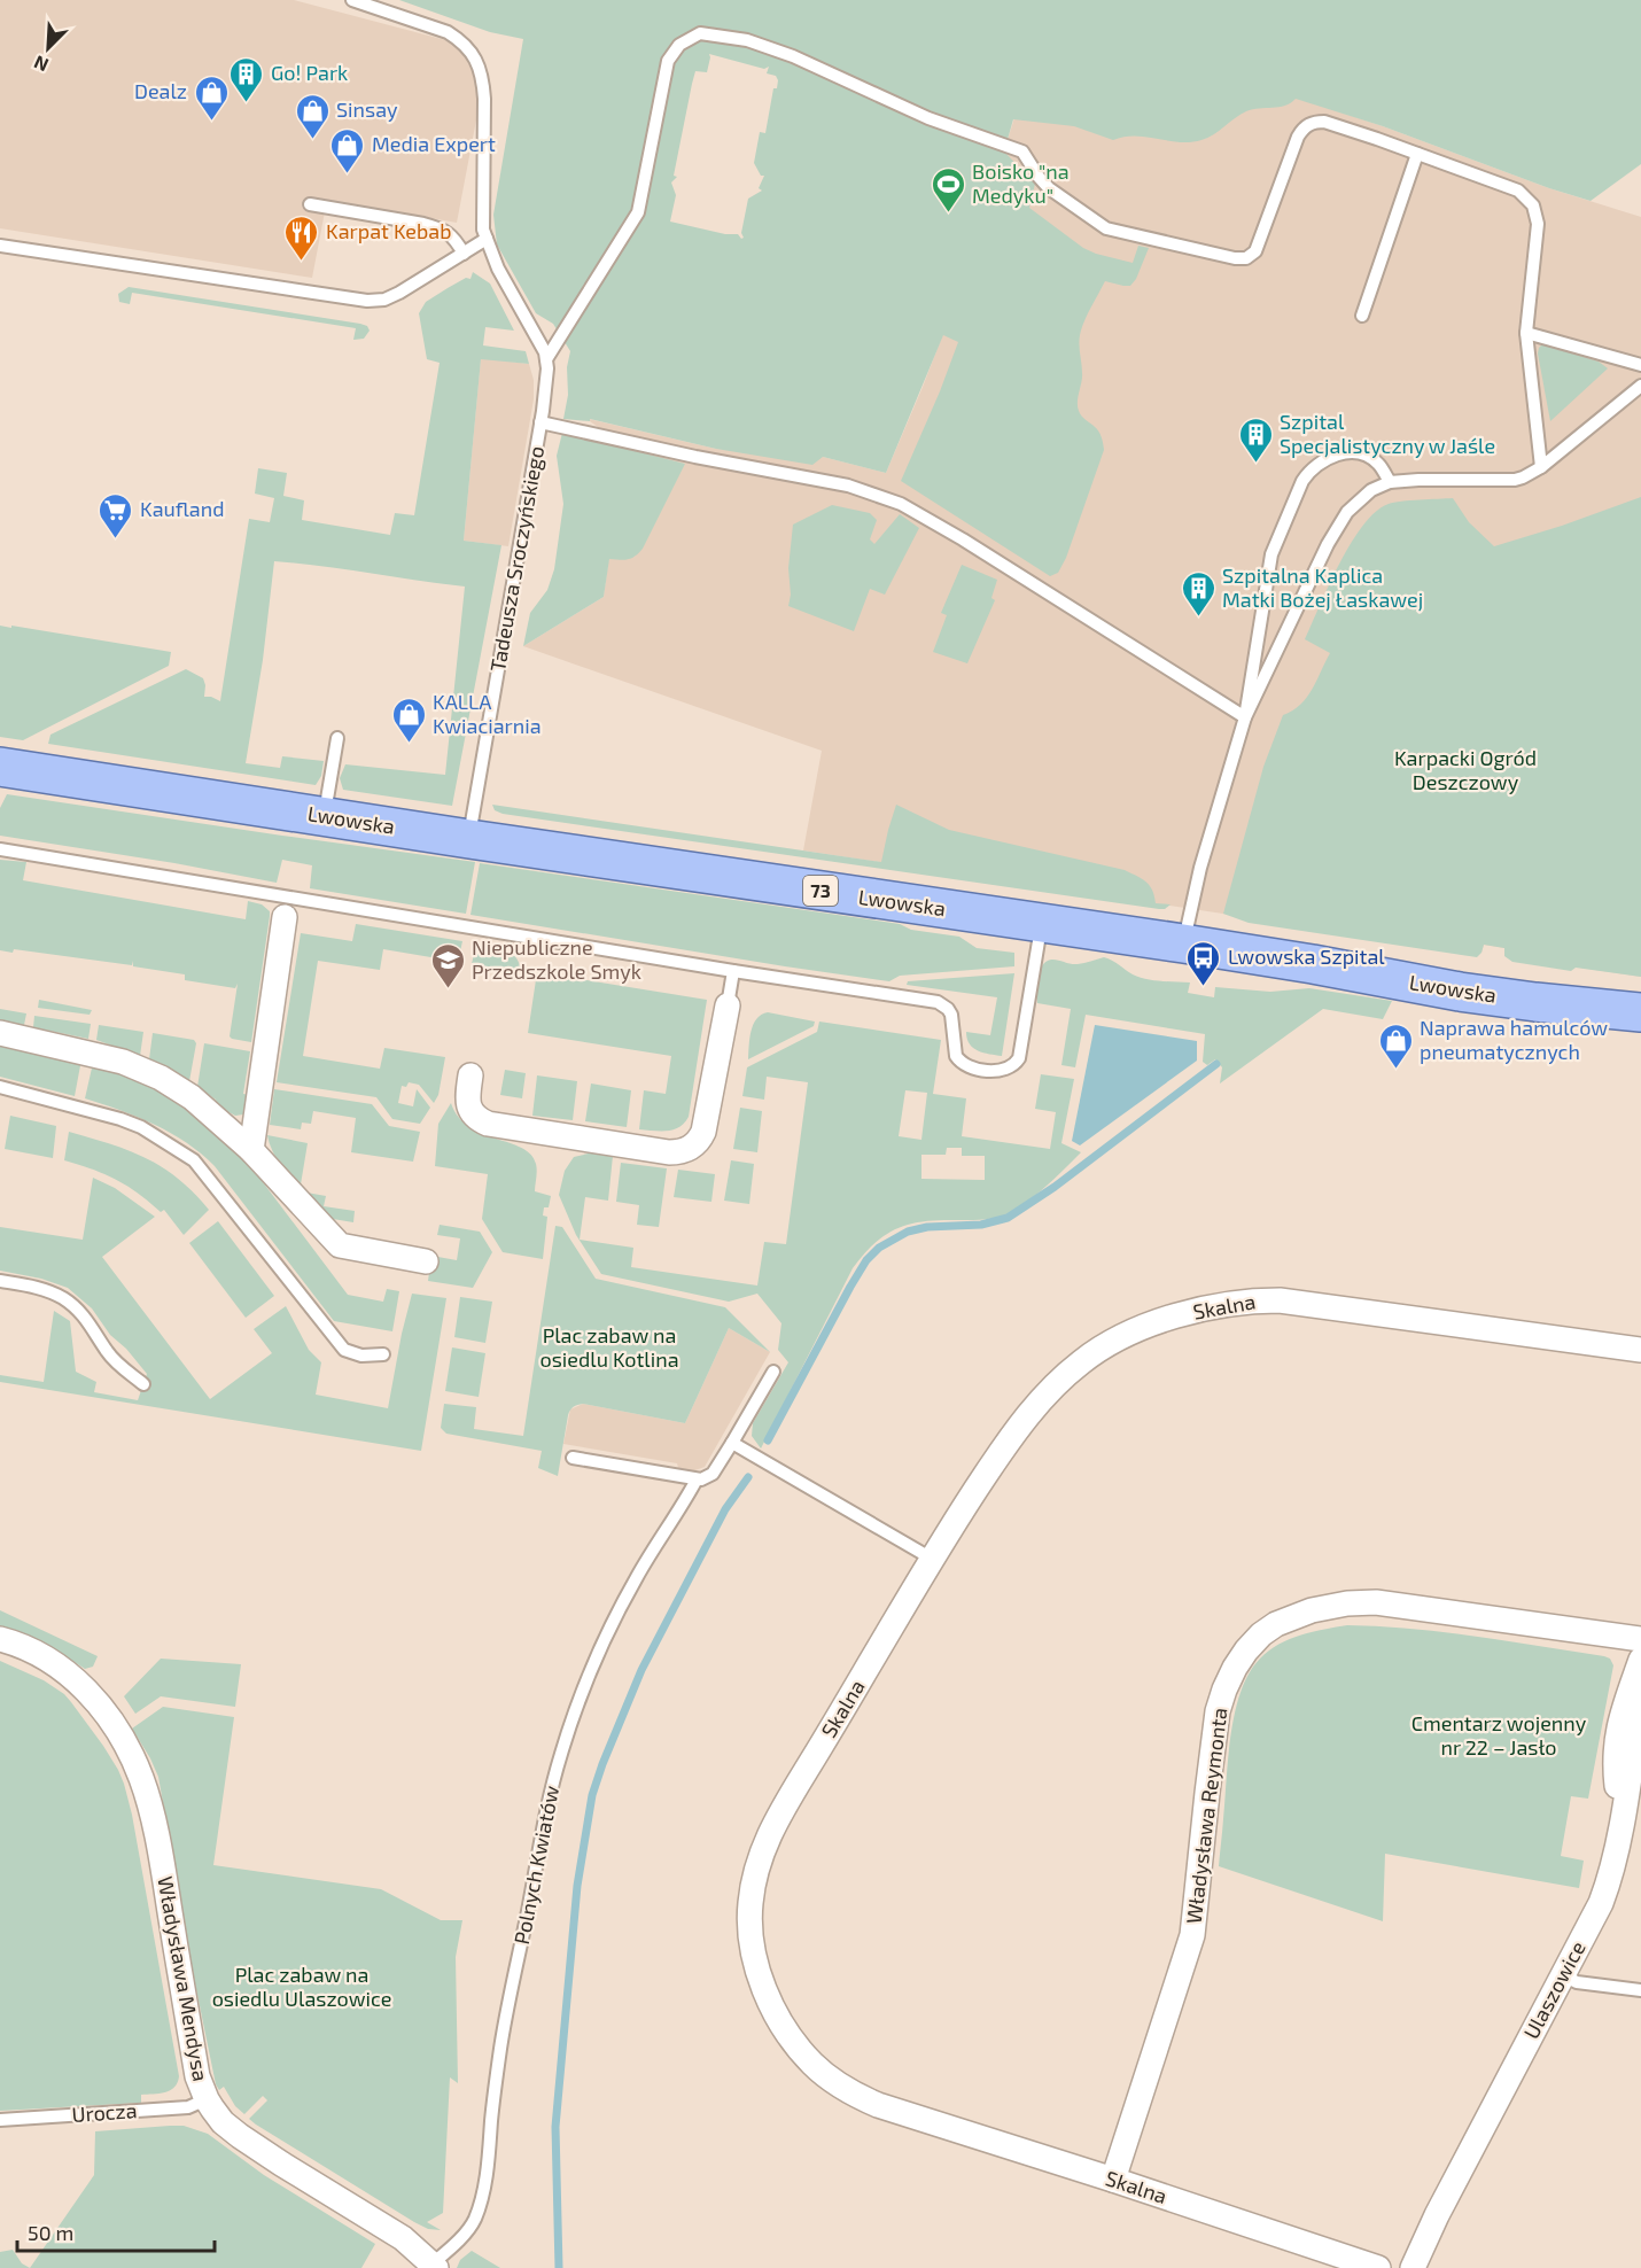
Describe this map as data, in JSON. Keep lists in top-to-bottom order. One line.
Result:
{"streets":{"main road":["Lwowska","73"],"street":["Skalna","Władysława Reymonta","Władysława Mendysa","Ulaszowice"],"lane":["Tadeusza Sroczyńskiego","Polnych Kwiatów","Urocza"]},"crossings":[["Tadeusza Sroczyńskiego","Lwowska"],["Skalna","Władysława Reymonta"],["Polnych Kwiatów","Władysława Mendysa"],["Władysława Mendysa","Urocza"]],"parks":["Karpacki Ogród Deszczowy","Plac zabaw na osiedlu Kotlina","Cmentarz wojenny nr 22 – Jasło","Plac zabaw na osiedlu Ulaszowice"],"places":{"building":["Go! Park","Szpital Specjalistyczny w Jaśle","Szpitalna Kaplica Matki Bożej Łaskawej"],"shop":["Dealz","Sinsay","Media Expert","KALLA Kwiaciarnia","Naprawa hamulców pneumatycznych"],"sports":["Boisko \"na Medyku\""],"restaurant":["Karpat Kebab"],"supermarket":["Kaufland"],"bus stop":["Lwowska Szpital"],"school or university":["Niepubliczne Przedszkole Smyk"]},"scale_bar":"50 m","north":"bottom left"}
